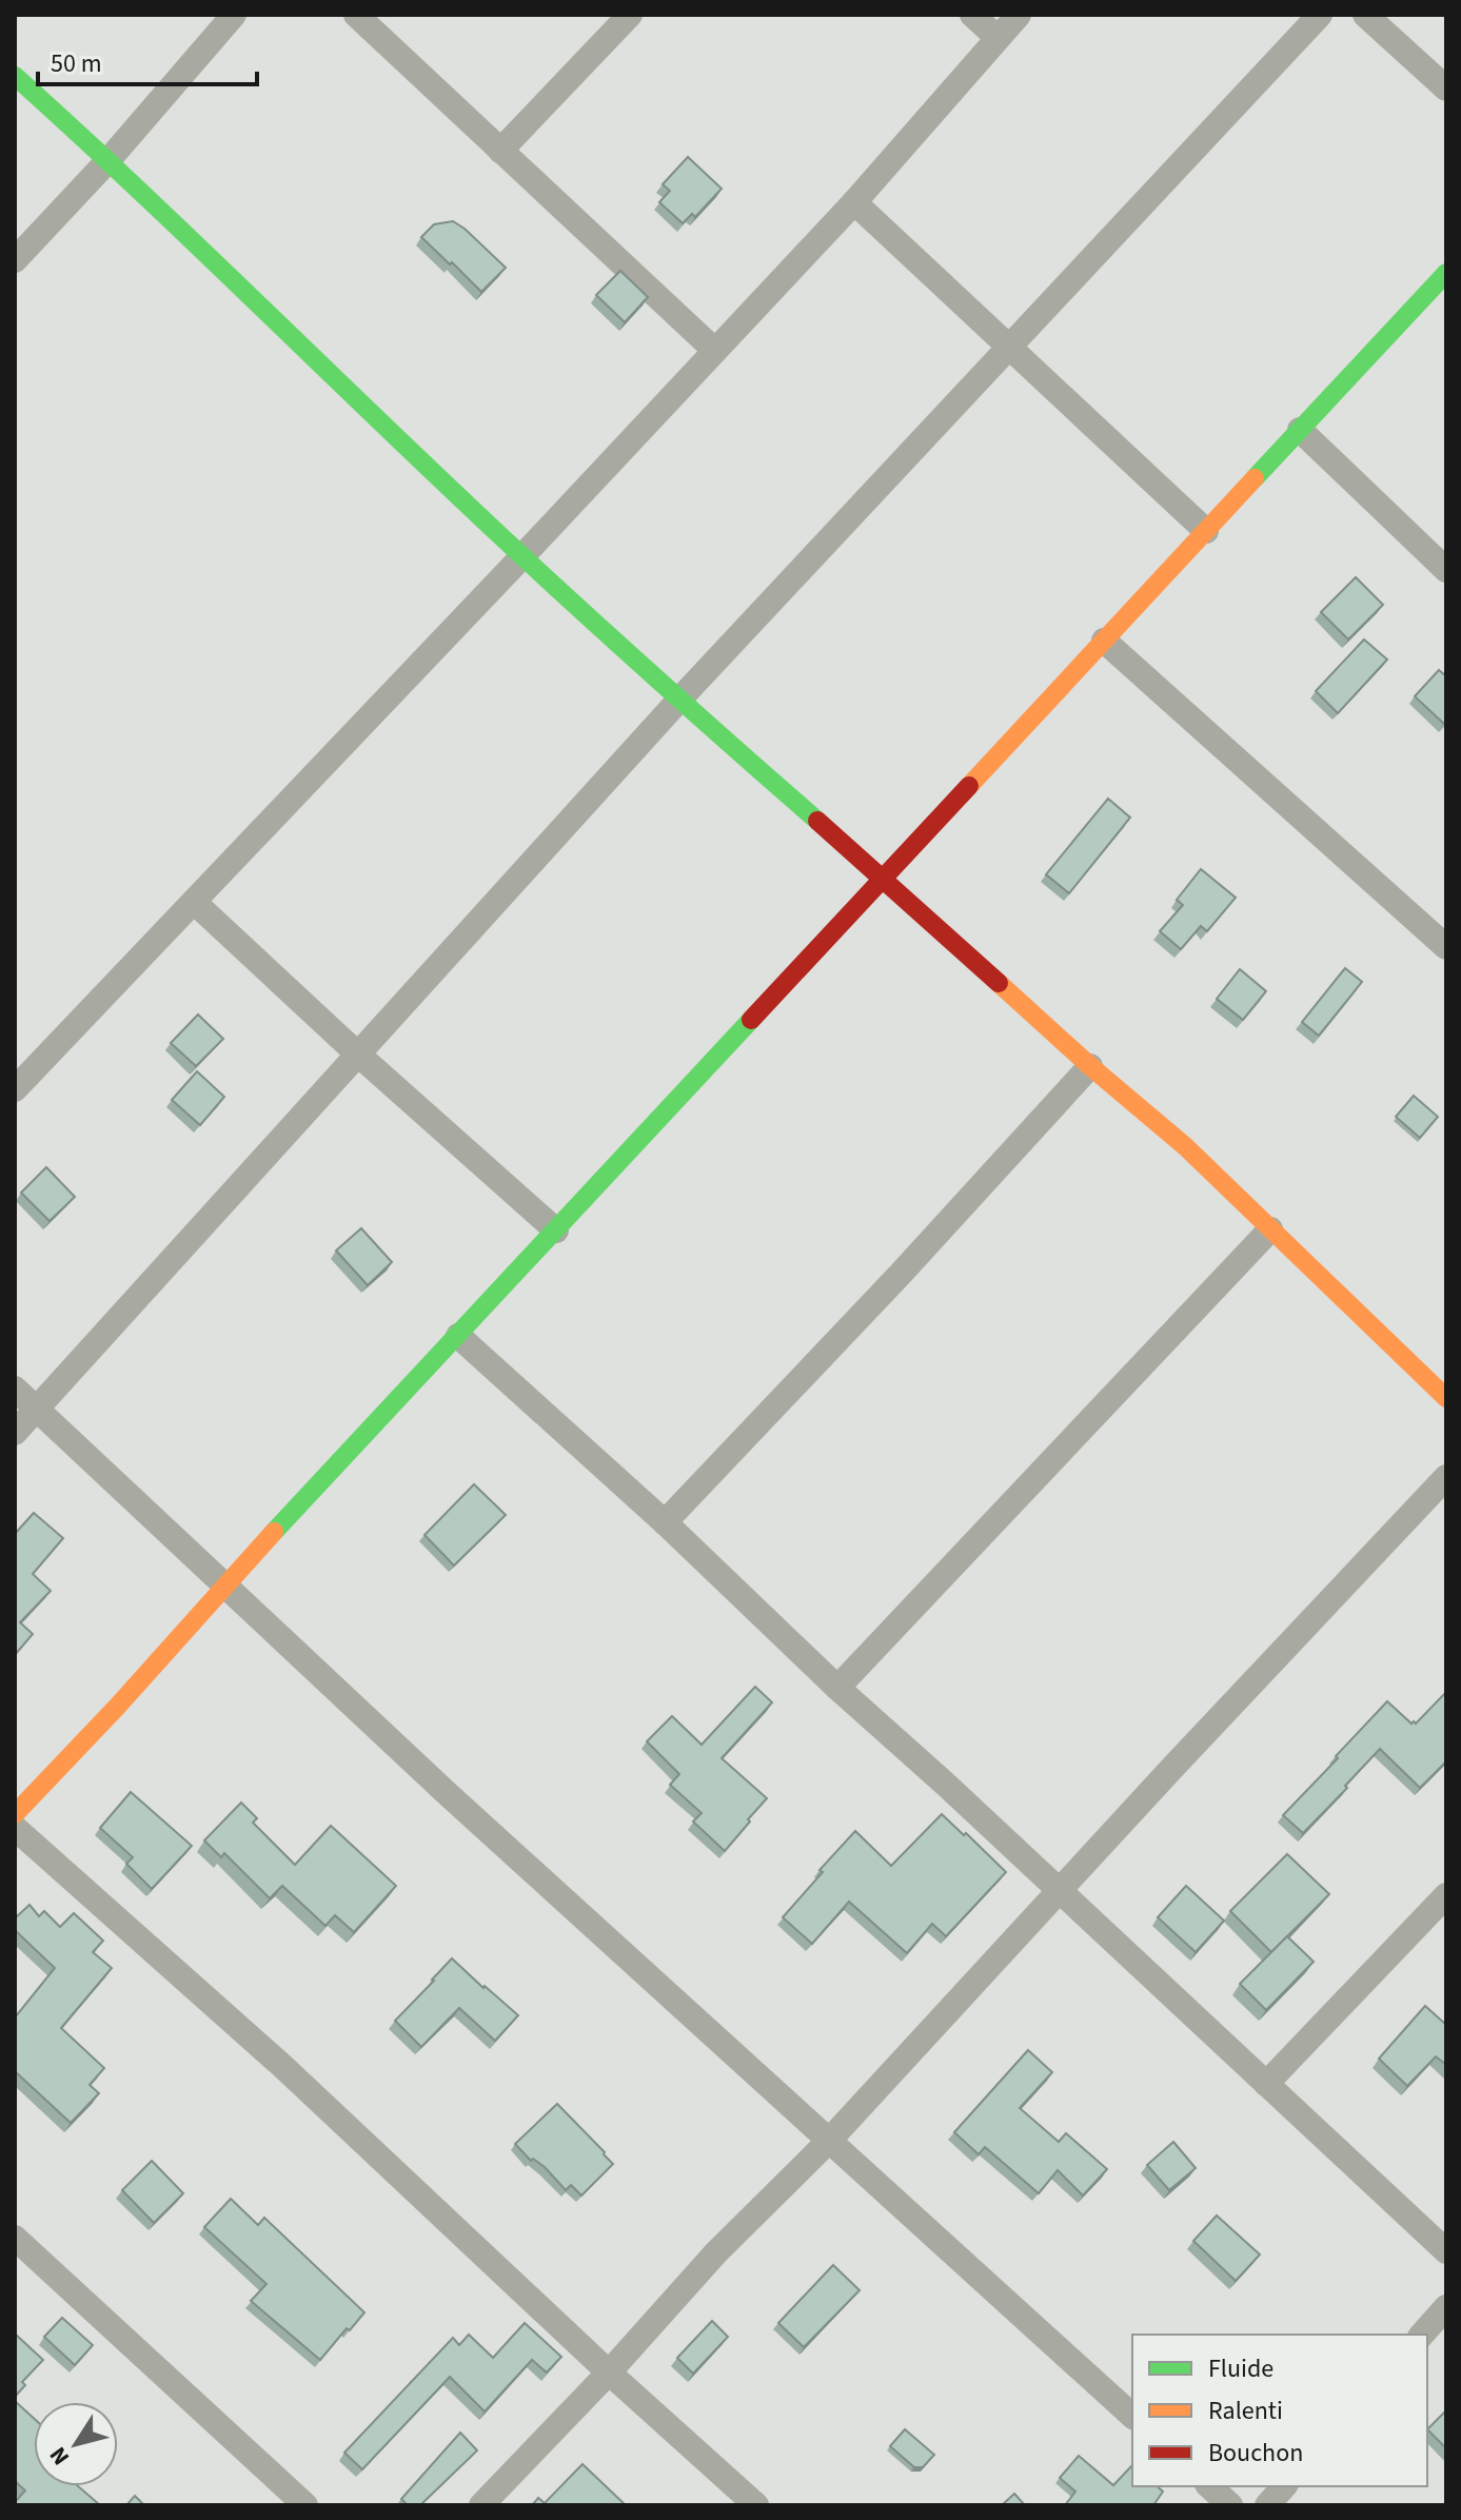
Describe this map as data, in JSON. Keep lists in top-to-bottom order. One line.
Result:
{"legend":["Fluide","Ralenti","Bouchon"],"scale_bar":"50 m","north":"bottom left"}
